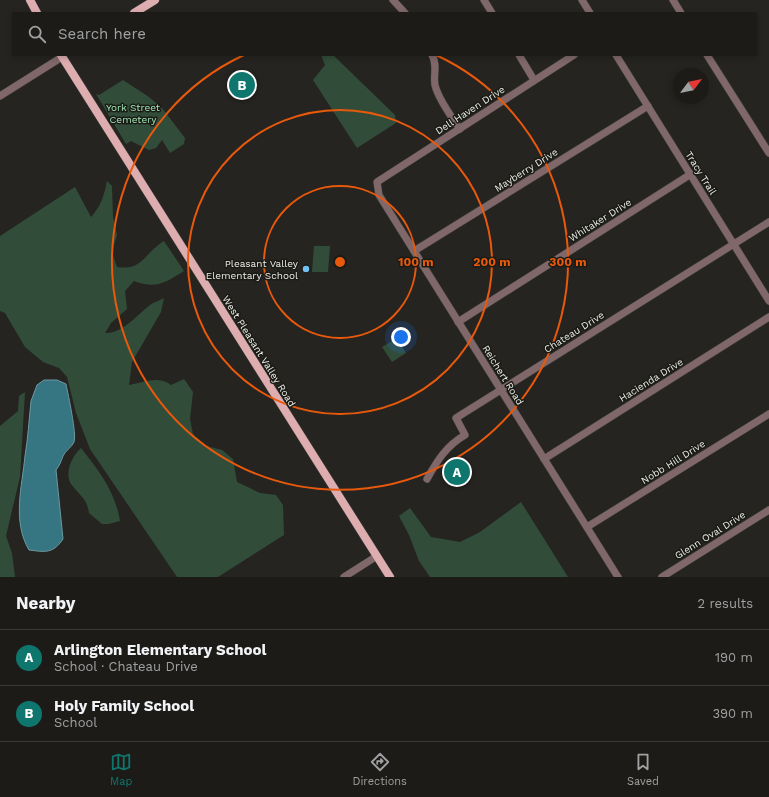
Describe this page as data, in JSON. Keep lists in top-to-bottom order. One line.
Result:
{"streets":{"main road":["West Pleasant Valley Road"],"street":["Dell Haven Drive","Mayberry Drive","Tracy Trail","Whitaker Drive","Chateau Drive","Reichert Road","Hacienda Drive","Nobb Hill Drive","Glenn Oval Drive"]},"crossings":[["Dell Haven Drive","Reichert Road"],["Mayberry Drive","Tracy Trail"],["Mayberry Drive","Reichert Road"],["Tracy Trail","Whitaker Drive"],["Tracy Trail","Chateau Drive"],["Whitaker Drive","Reichert Road"],["Chateau Drive","Reichert Road"],["Reichert Road","Hacienda Drive"],["Reichert Road","Nobb Hill Drive"]],"parks":["York Street Cemetery"],"places":["Pleasant Valley Elementary School"],"north":"top right","page":{"search":"Search here","pins":["B","A"],"heading":["Nearby","2 results"],"list":[{"mark":"A","name":"Arlington Elementary School","note":"School · Chateau Drive","value":"190 m"},{"mark":"B","name":"Holy Family School","note":"School","value":"390 m"}],"nav":["Map","Directions","Saved"]},"rings":["100 m","200 m","300 m"]}
